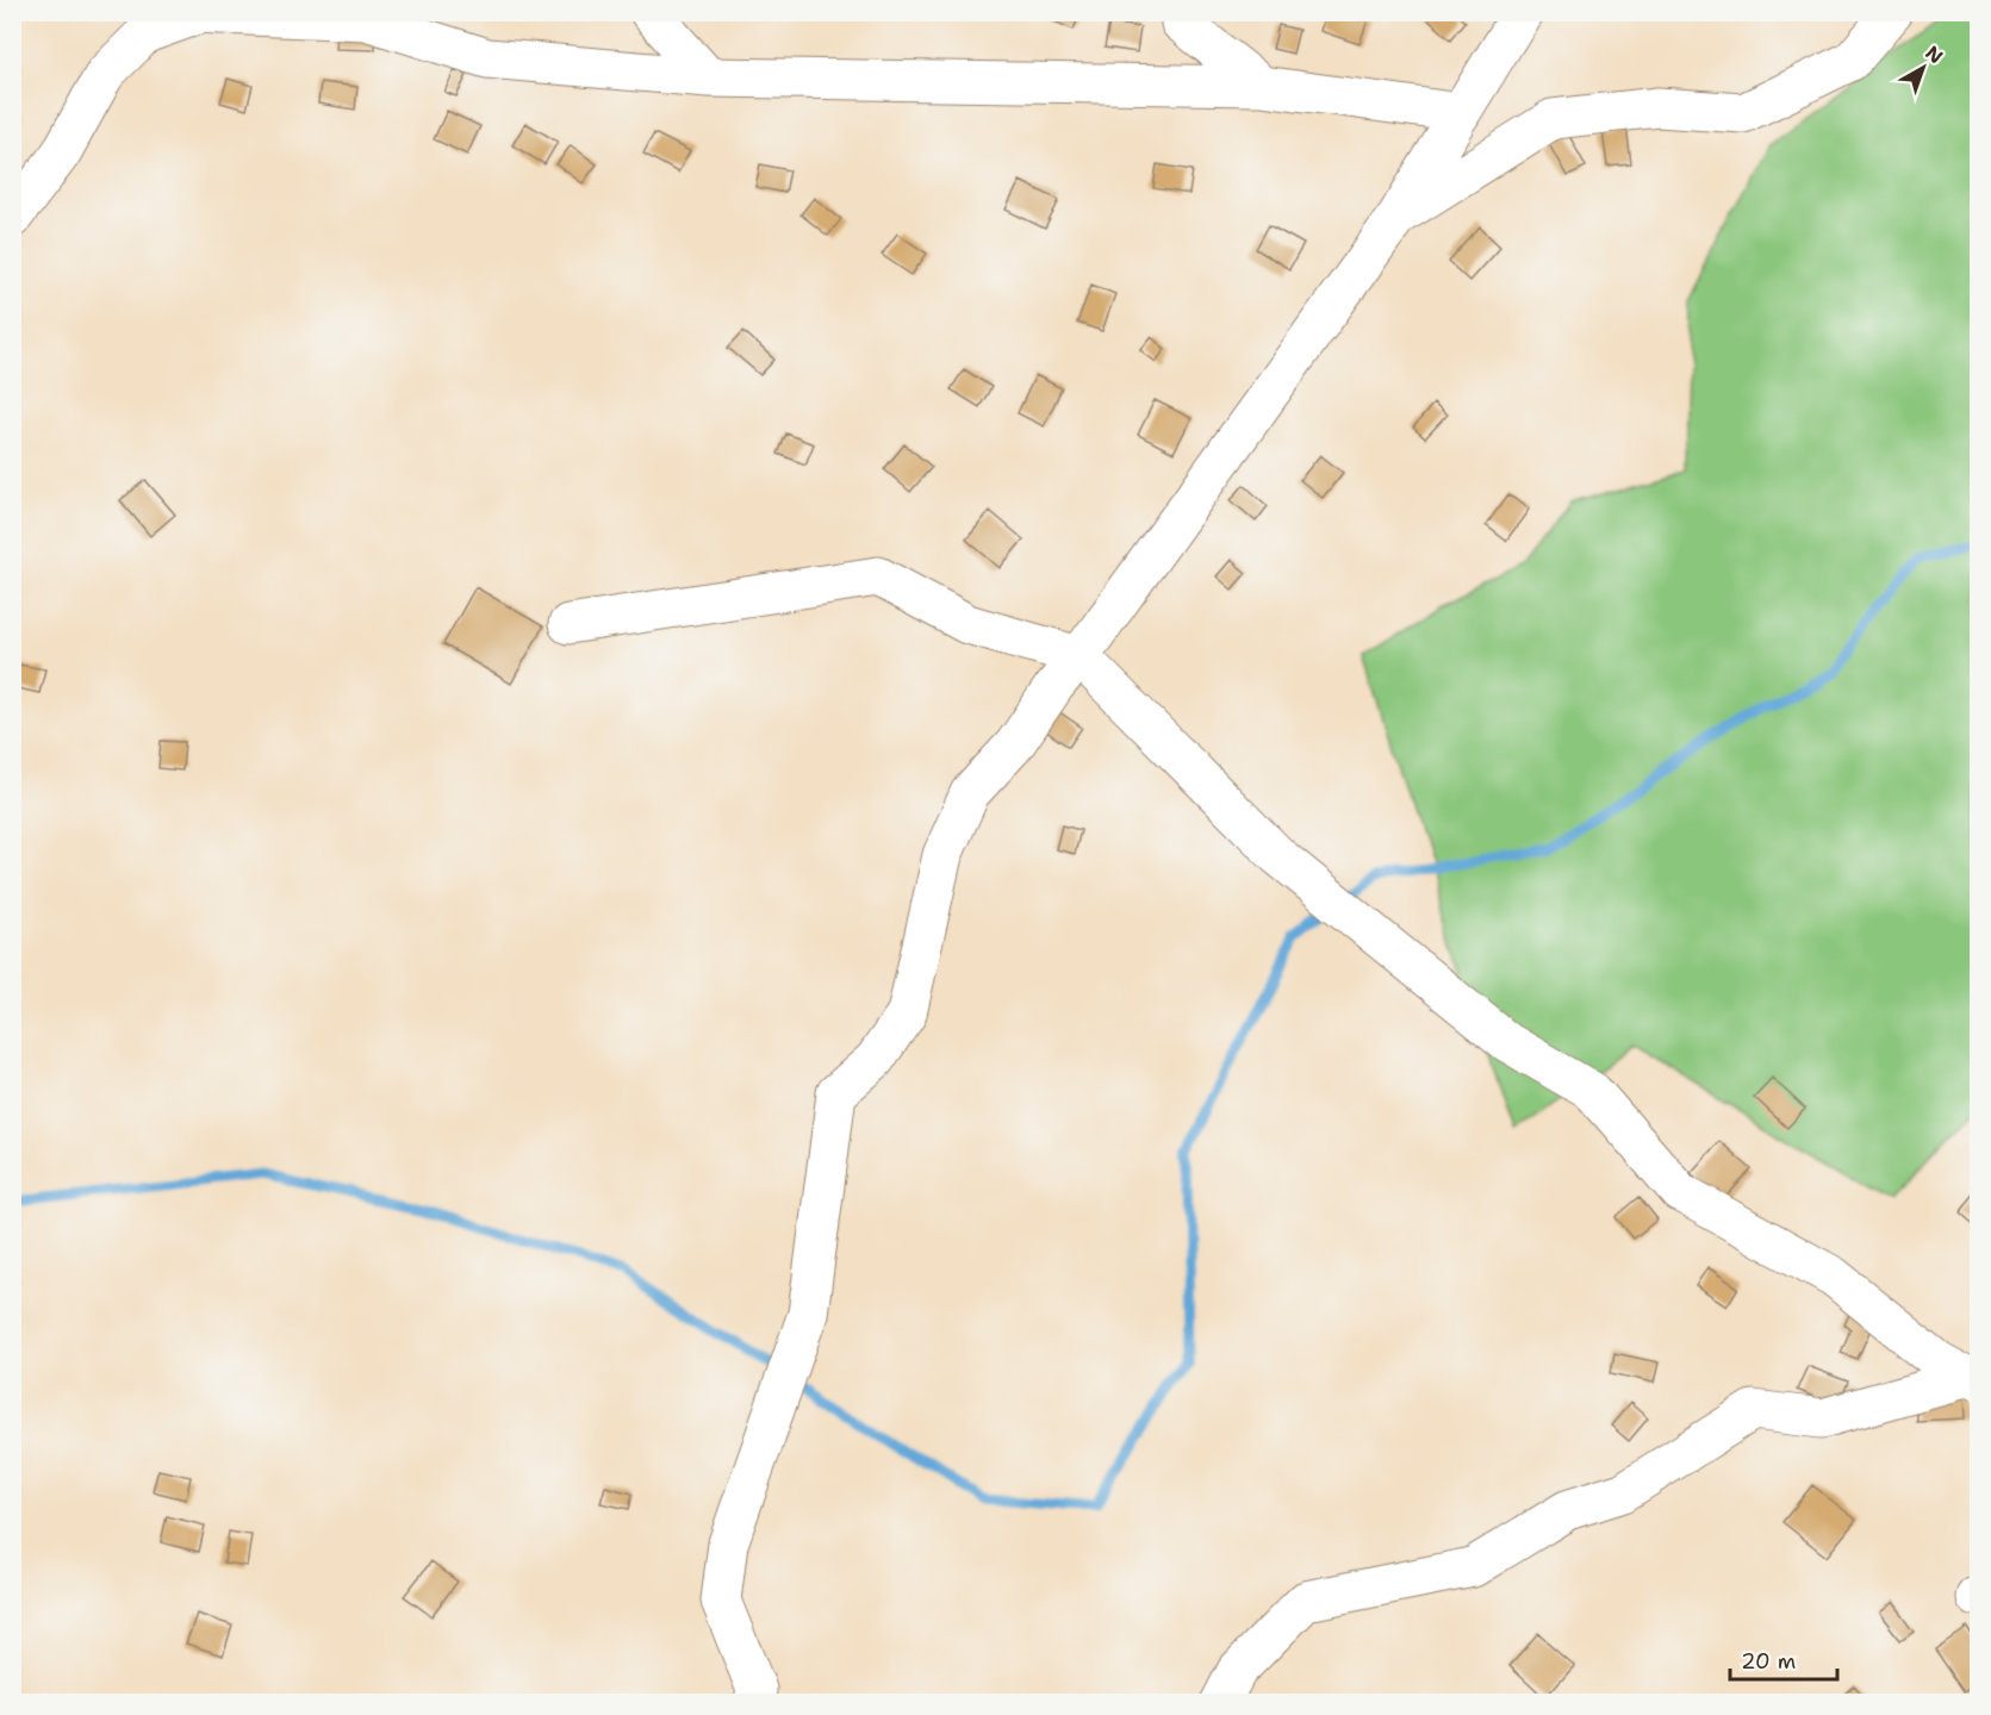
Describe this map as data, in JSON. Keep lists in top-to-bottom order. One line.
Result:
{"scale_bar":"20 m","north":"top right"}
